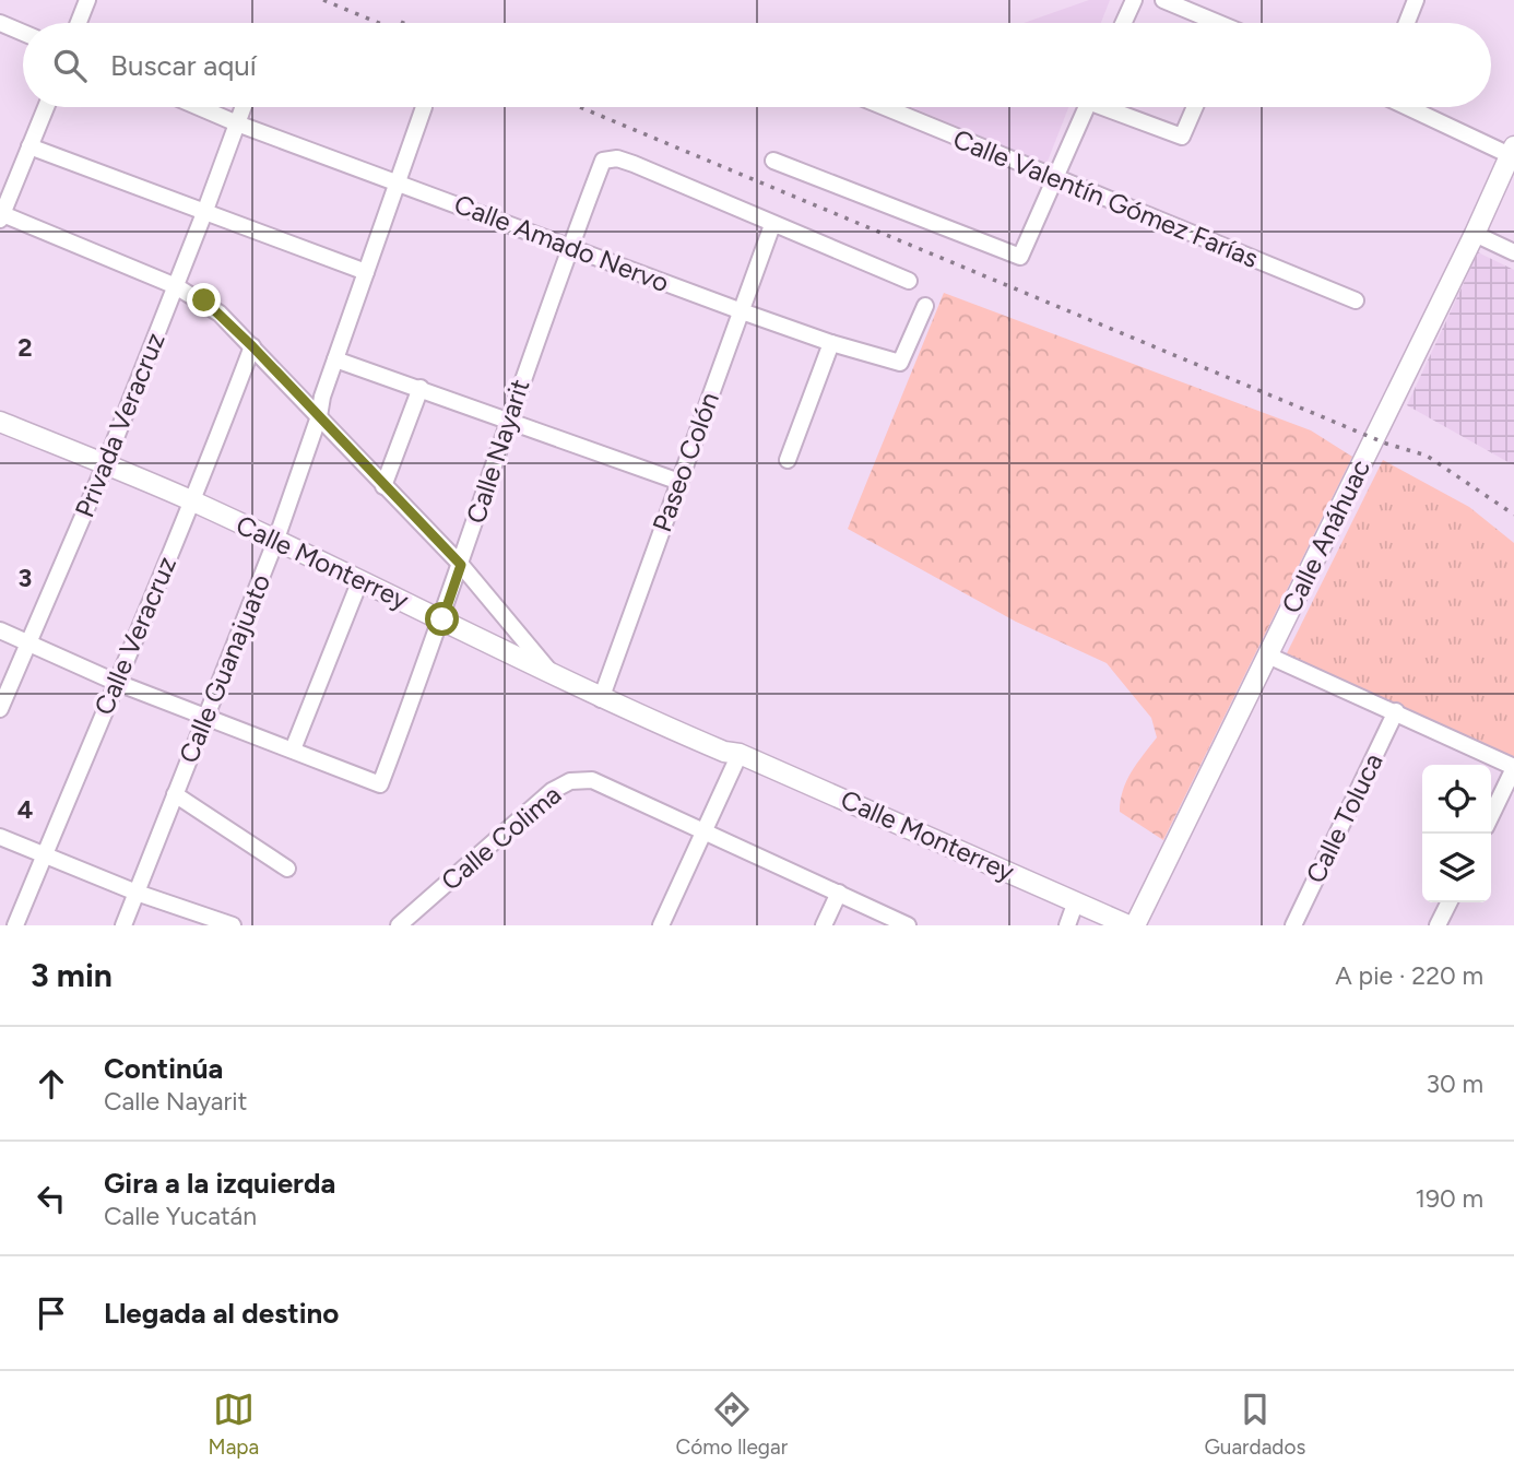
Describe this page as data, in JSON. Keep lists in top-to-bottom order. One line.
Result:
{"streets":{"street":["Calle Valentín Gómez Farías","Calle Amado Nervo","Privada Veracruz","Calle Nayarit","Paseo Colón","Calle Anáhuac","Calle Monterrey","Calle Veracruz","Calle Guanajuato","Calle Toluca","Calle Colima"]},"crossings":[["Calle Amado Nervo","Privada Veracruz"],["Calle Amado Nervo","Calle Nayarit"],["Calle Amado Nervo","Paseo Colón"],["Calle Amado Nervo","Calle Guanajuato"],["Privada Veracruz","Calle Monterrey"],["Calle Nayarit","Paseo Colón"],["Calle Nayarit","Calle Monterrey"],["Paseo Colón","Calle Monterrey"],["Calle Monterrey","Calle Veracruz"],["Calle Monterrey","Calle Guanajuato"]],"page":{"search":"Buscar aquí","heading":["3 min","A pie · 220 m"],"list":[["Continúa","Calle Nayarit","30 m"],["Gira a la izquierda","Calle Yucatán","190 m"],"Llegada al destino"],"nav":["Mapa","Cómo llegar","Guardados"]},"grid":{"rows":["2","3","4"]}}
